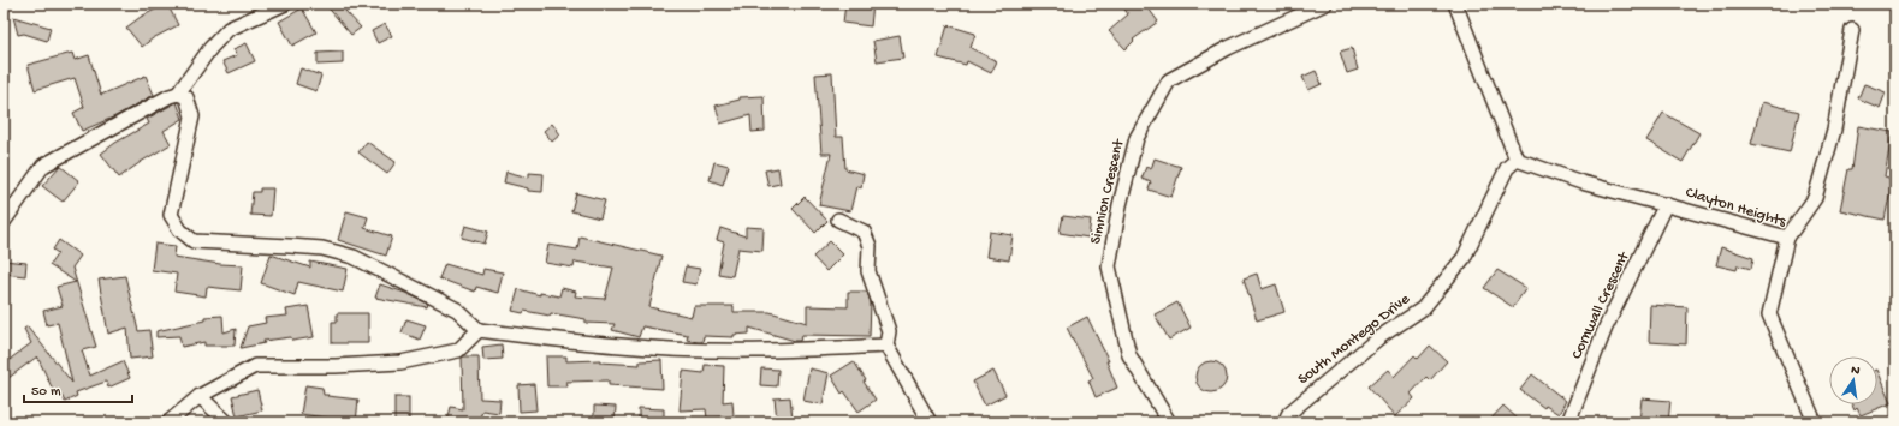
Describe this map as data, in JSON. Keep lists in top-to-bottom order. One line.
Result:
{"streets":{"street":["Simnion Crescent","Clayton Heights","Cornwall Crescent","South Montego Drive"]},"crossings":[["Clayton Heights","Cornwall Crescent"],["Clayton Heights","South Montego Drive"]],"scale_bar":"50 m","north":"top"}
